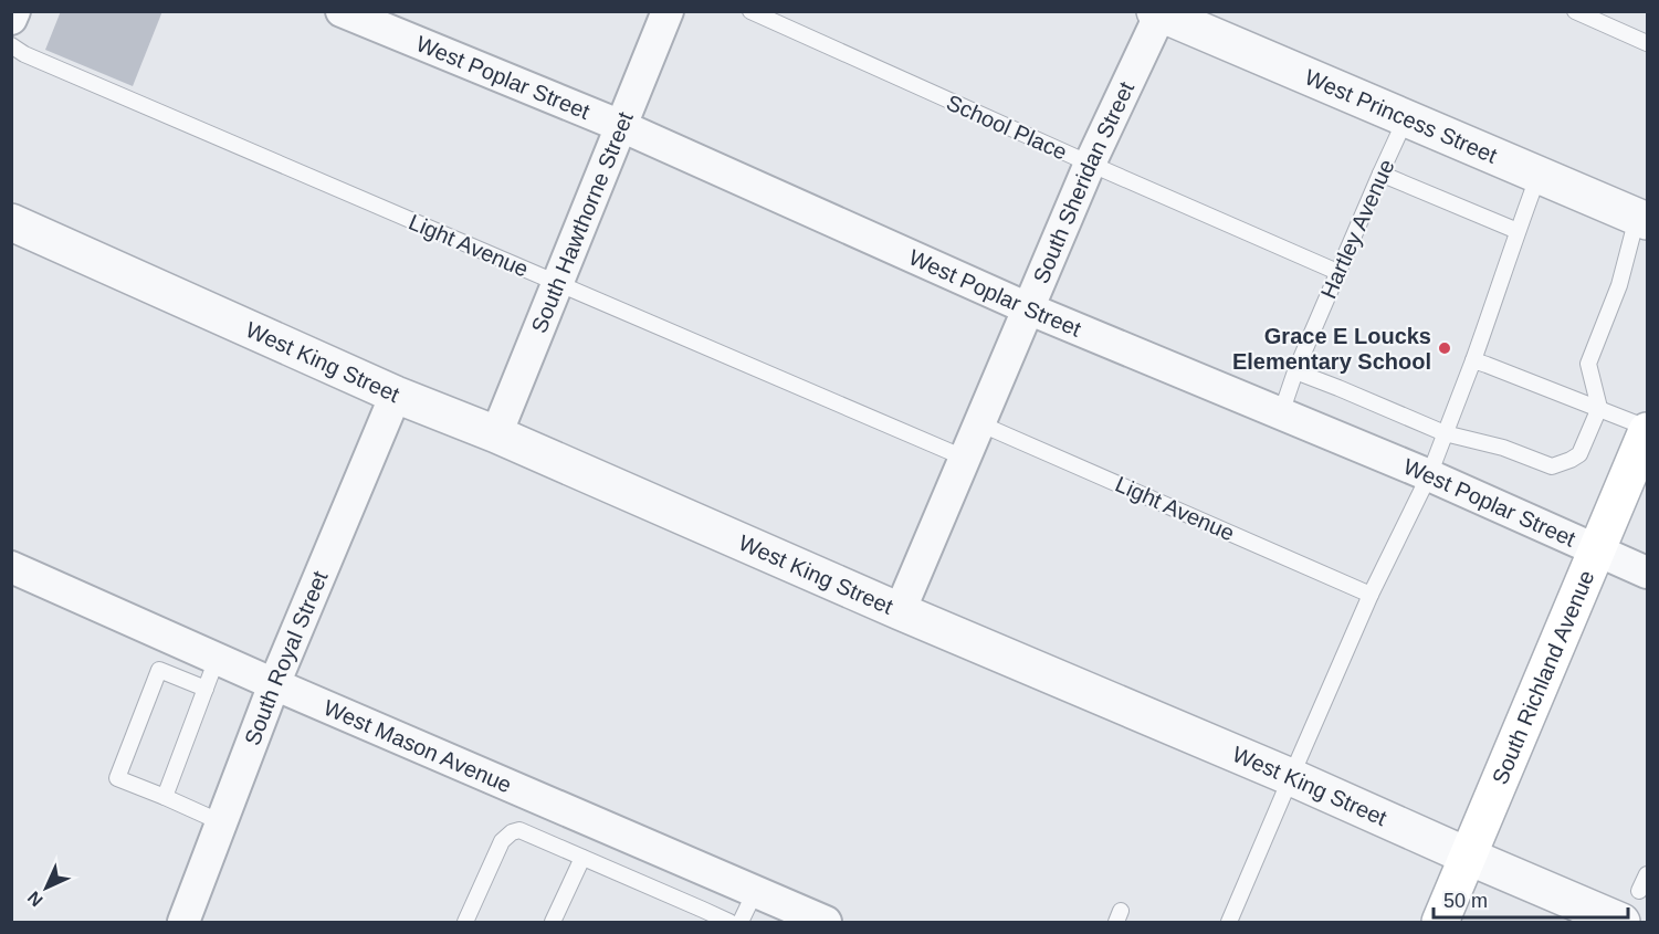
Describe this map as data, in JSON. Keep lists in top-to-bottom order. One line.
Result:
{"streets":{"main road":["South Richland Avenue"],"street":["West Poplar Street","West Princess Street","South Sheridan Street","South Hawthorne Street","West King Street","South Royal Street","West Mason Avenue"],"lane":["School Place","Hartley Avenue","Light Avenue"]},"crossings":[["West Poplar Street","South Sheridan Street"],["West Poplar Street","South Hawthorne Street"],["West Poplar Street","Hartley Avenue"],["West Poplar Street","South Richland Avenue"],["West Princess Street","South Sheridan Street"],["West Princess Street","Hartley Avenue"],["School Place","South Sheridan Street"],["School Place","Hartley Avenue"],["South Sheridan Street","Light Avenue"],["South Sheridan Street","West King Street"],["South Hawthorne Street","Light Avenue"],["South Hawthorne Street","West King Street"],["West King Street","South Royal Street"],["West King Street","South Richland Avenue"],["South Royal Street","West Mason Avenue"]],"places":["Grace E Loucks Elementary School"],"scale_bar":"50 m","north":"bottom left"}
